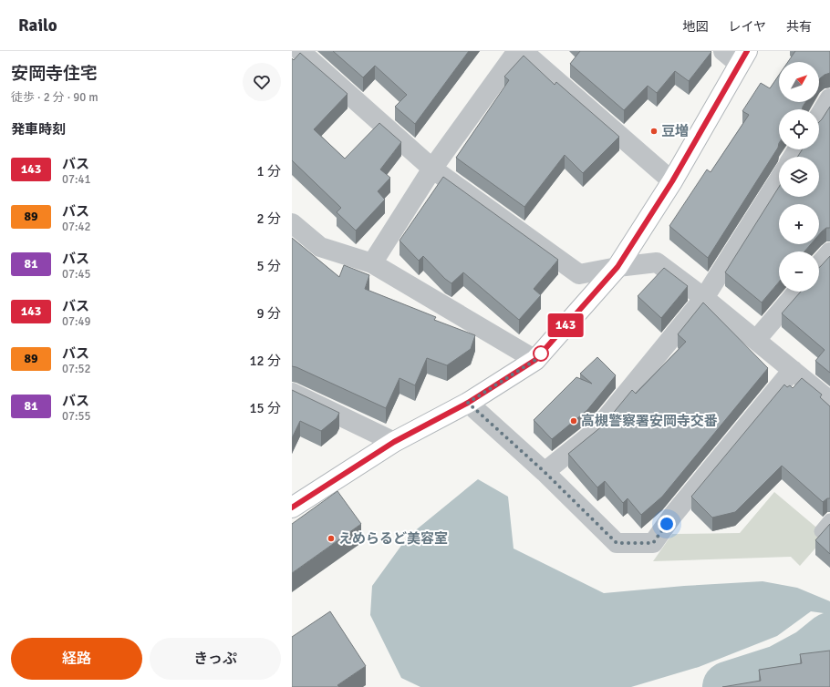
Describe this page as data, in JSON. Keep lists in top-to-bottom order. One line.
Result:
{"places":["豆増","高槻警察署安岡寺交番","えめらるど美容室"],"lines":["bus line 143"],"north":"top right","page":{"header":"Railo","nav":["地図","レイヤ","共有"],"heading":[["安岡寺住宅","徒歩 · 2 分 · 90 m"],"発車時刻"],"on_map":"143","map_buttons":["+","−"],"list":[{"mark":"143","name":"バス","note":"07:41","value":"1 分"},{"mark":"89","name":"バス","note":"07:42","value":"2 分"},{"mark":"81","name":"バス","note":"07:45","value":"5 分"},{"mark":"143","name":"バス","note":"07:49","value":"9 分"},{"mark":"89","name":"バス","note":"07:52","value":"12 分"},{"mark":"81","name":"バス","note":"07:55","value":"15 分"}],"buttons":["経路","きっぷ"]}}
